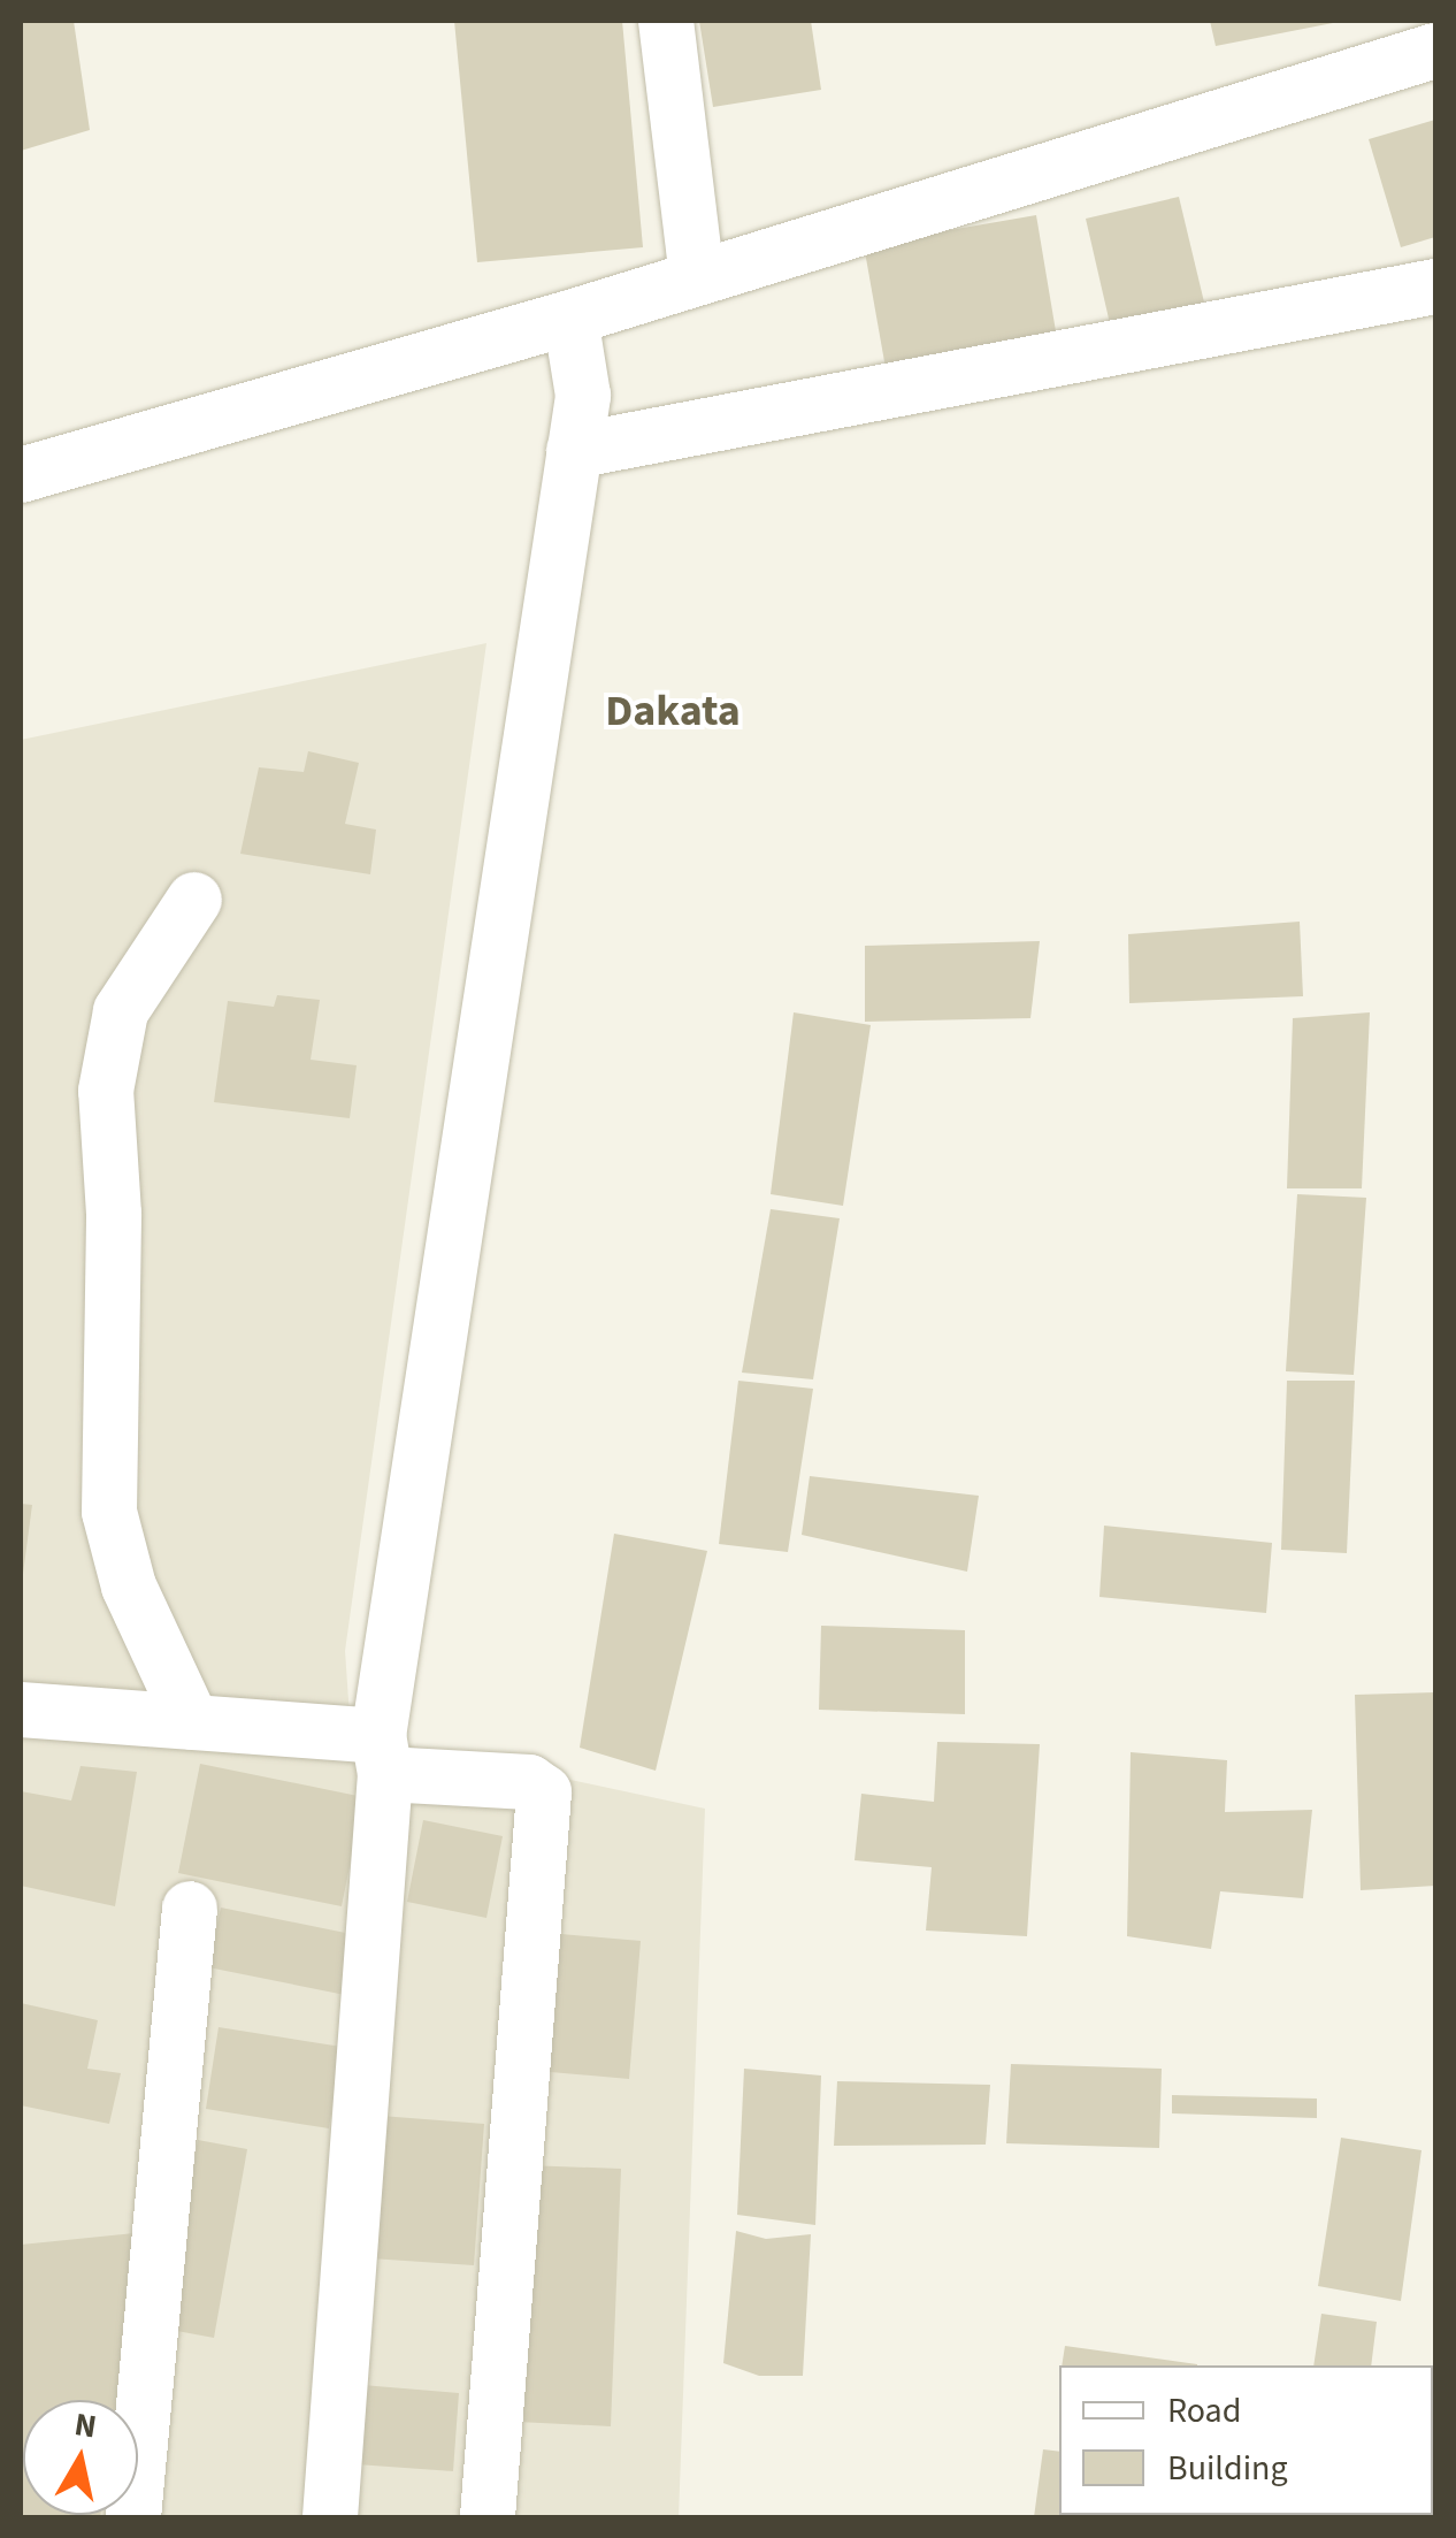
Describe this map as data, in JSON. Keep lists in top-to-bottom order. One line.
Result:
{"districts":["Dakata"],"legend":["Road","Building"],"north":"top"}
